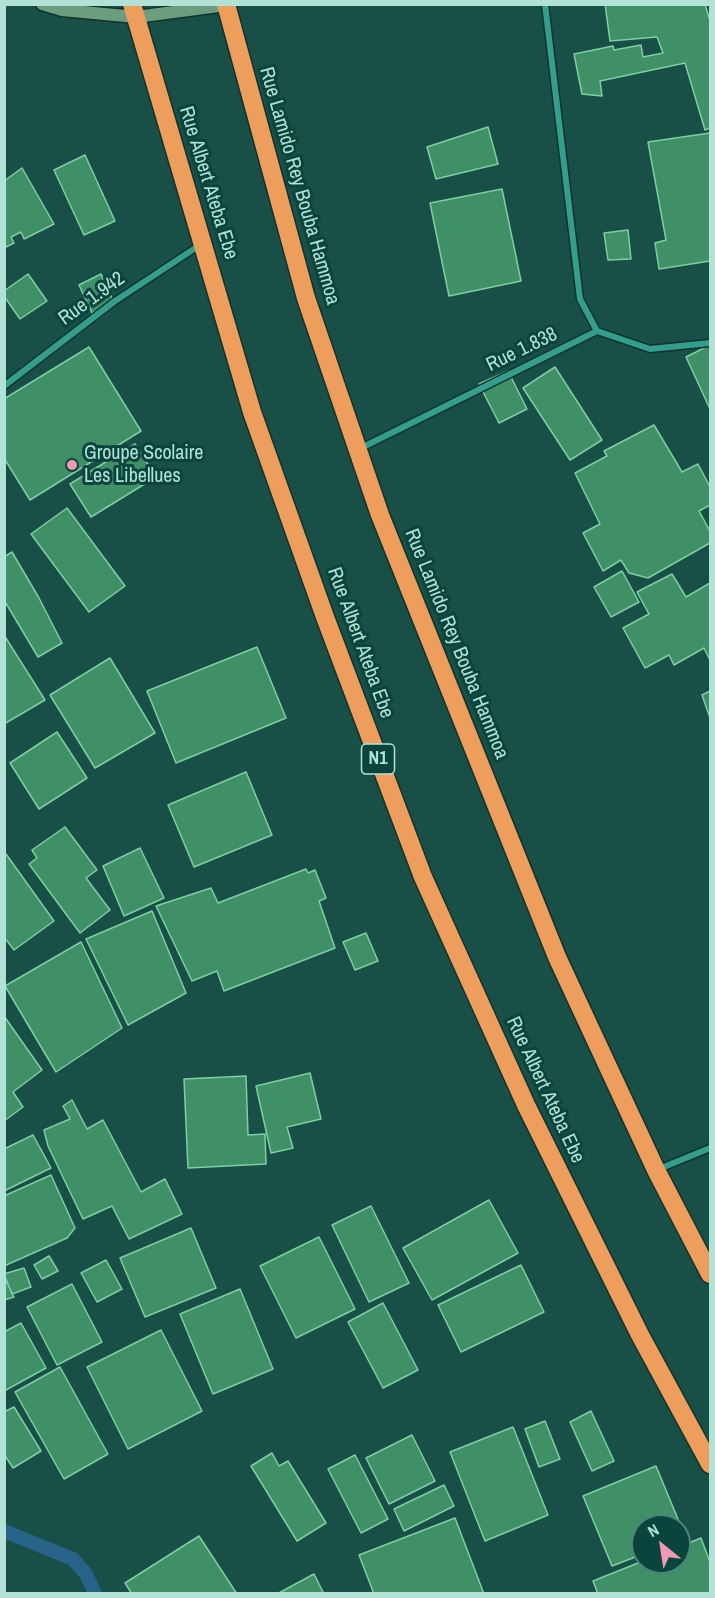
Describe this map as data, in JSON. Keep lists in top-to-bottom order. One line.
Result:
{"streets":{"highway":["Rue Albert Ateba Ebe","Rue Lamido Rey Bouba Hammoa","N1"],"street":["Rue 1.942","Rue 1.838"]},"crossings":[["Rue Albert Ateba Ebe","Rue 1.942"],["Rue Lamido Rey Bouba Hammoa","Rue 1.838"]],"places":["Groupe Scolaire Les Libellues"],"north":"top left"}
